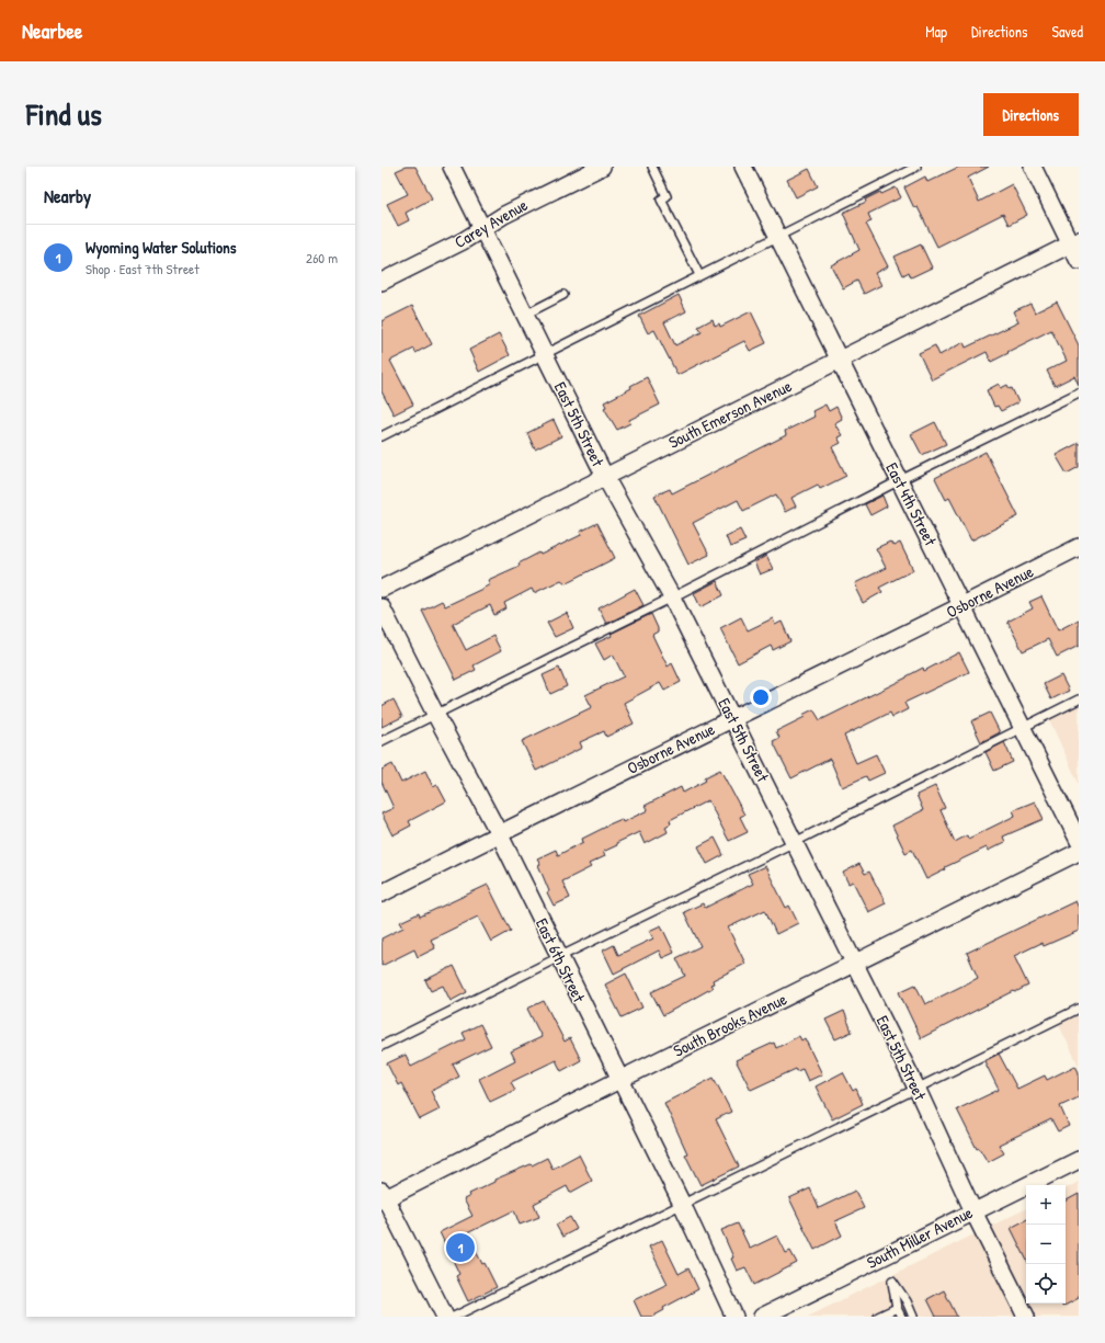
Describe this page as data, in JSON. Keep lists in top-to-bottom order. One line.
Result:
{"streets":{"street":["Carey Avenue","South Emerson Avenue","East 5th Street","East 4th Street","Osborne Avenue","East 6th Street","South Brooks Avenue","South Miller Avenue"]},"crossings":[["Carey Avenue","East 5th Street"],["South Emerson Avenue","East 5th Street"],["South Emerson Avenue","East 4th Street"],["East 5th Street","Osborne Avenue"],["East 5th Street","South Brooks Avenue"],["East 5th Street","South Miller Avenue"],["East 4th Street","Osborne Avenue"],["Osborne Avenue","East 6th Street"],["East 6th Street","South Brooks Avenue"]],"page":{"header":"Nearbee","nav":["Map","Directions","Saved"],"title":"Find us","buttons":"Directions","heading":"Nearby","list":[{"mark":"1","name":"Wyoming Water Solutions","note":"Shop · East 7th Street","value":"260 m"}],"map_buttons":["+","−"],"pins":"1"}}
